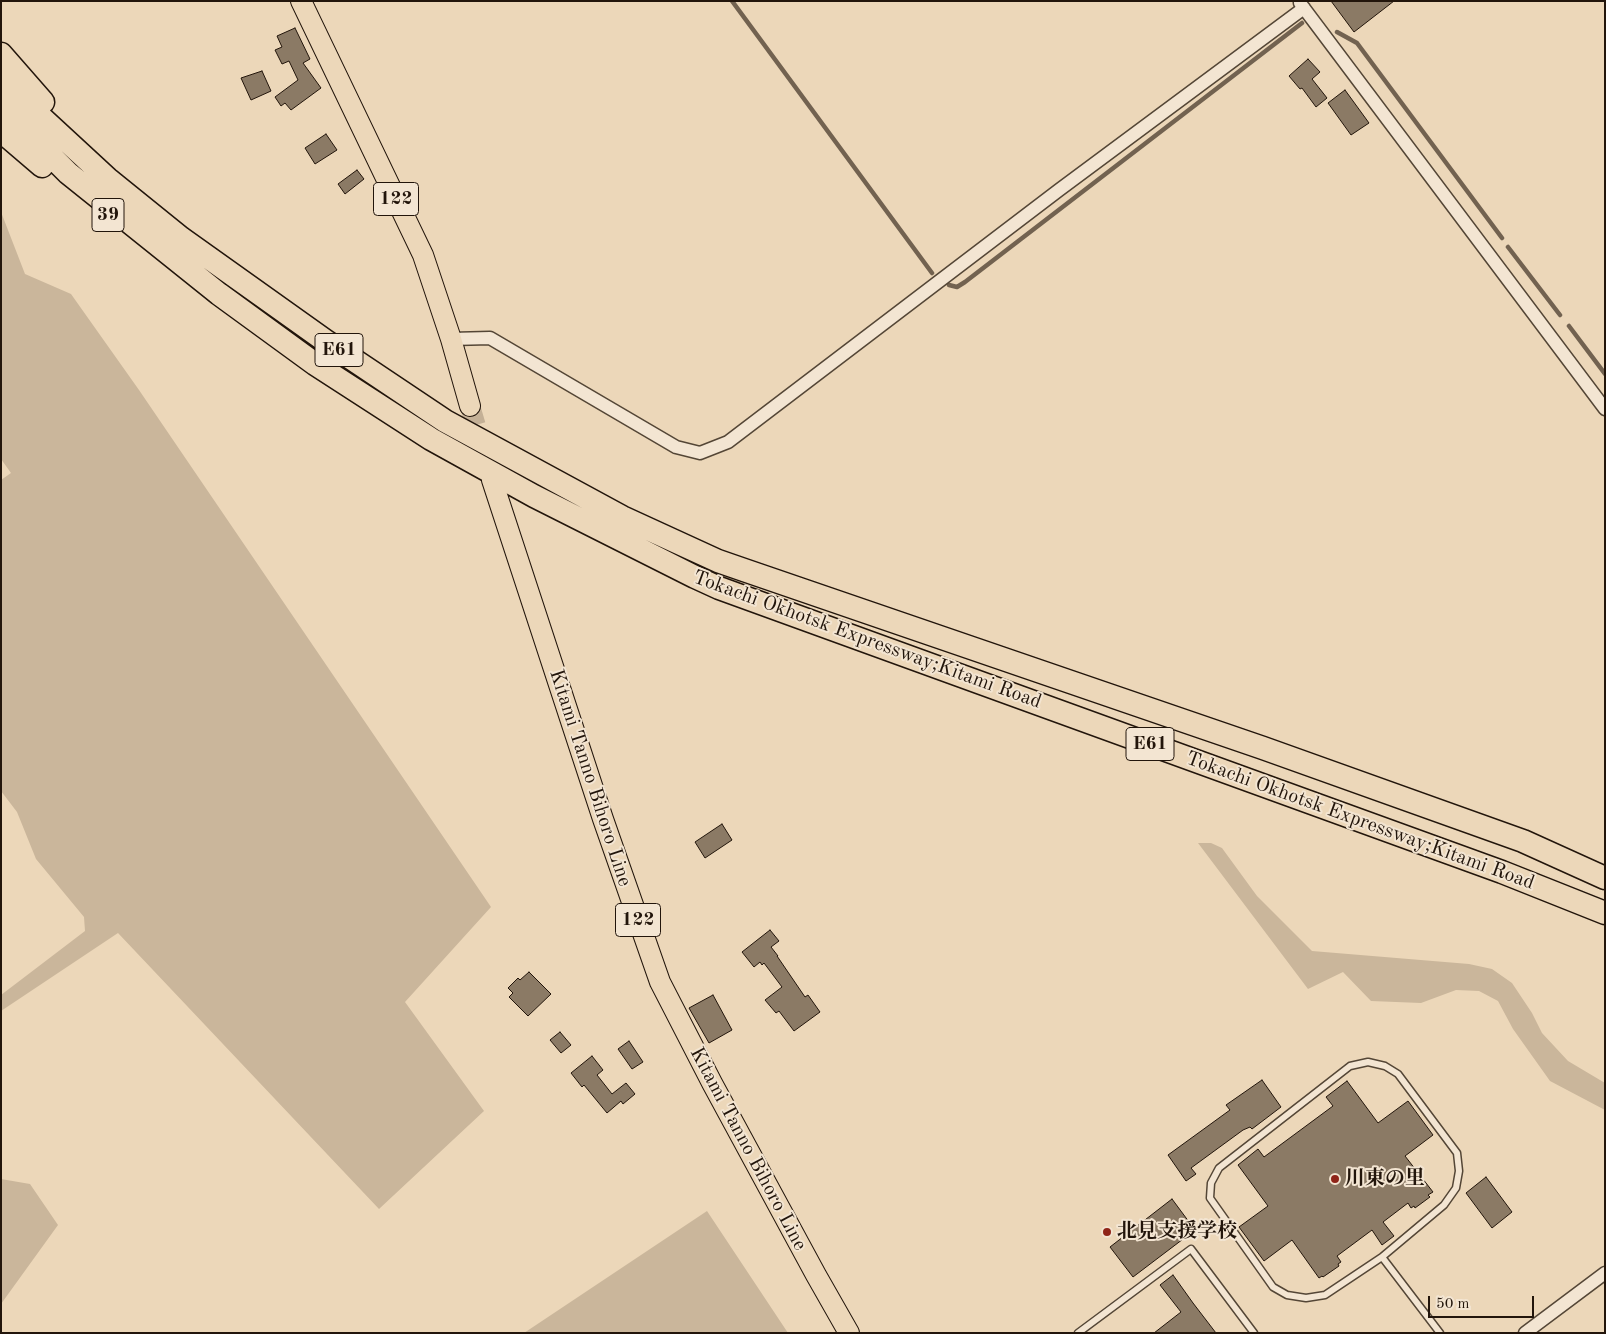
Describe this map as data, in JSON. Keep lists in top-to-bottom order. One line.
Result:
{"streets":{"highway":["39","E61","Tokachi Okhotsk Expressway;Kitami Road"],"main road":["122","Kitami Tanno Bihoro Line"]},"crossings":[["39","Tokachi Okhotsk Expressway;Kitami Road"]],"places":["川東の里","北見支援学校"],"scale_bar":"50 m"}
